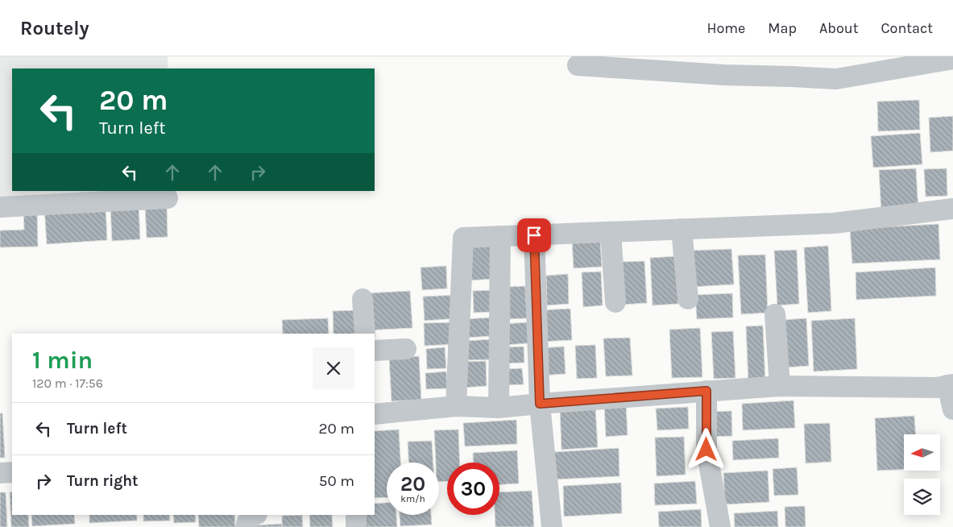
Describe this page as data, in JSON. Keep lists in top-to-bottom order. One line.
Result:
{"north":"left","page":{"header":"Routely","nav":["Home","Map","About","Contact"],"turn":["20 m","Turn left"],"heading":["1 min","120 m · 17:56"],"list":[{"name":"Turn left","value":"20 m"},{"name":"Turn right","value":"50 m"}],"speed":"20 km/h","limit":"30"}}
